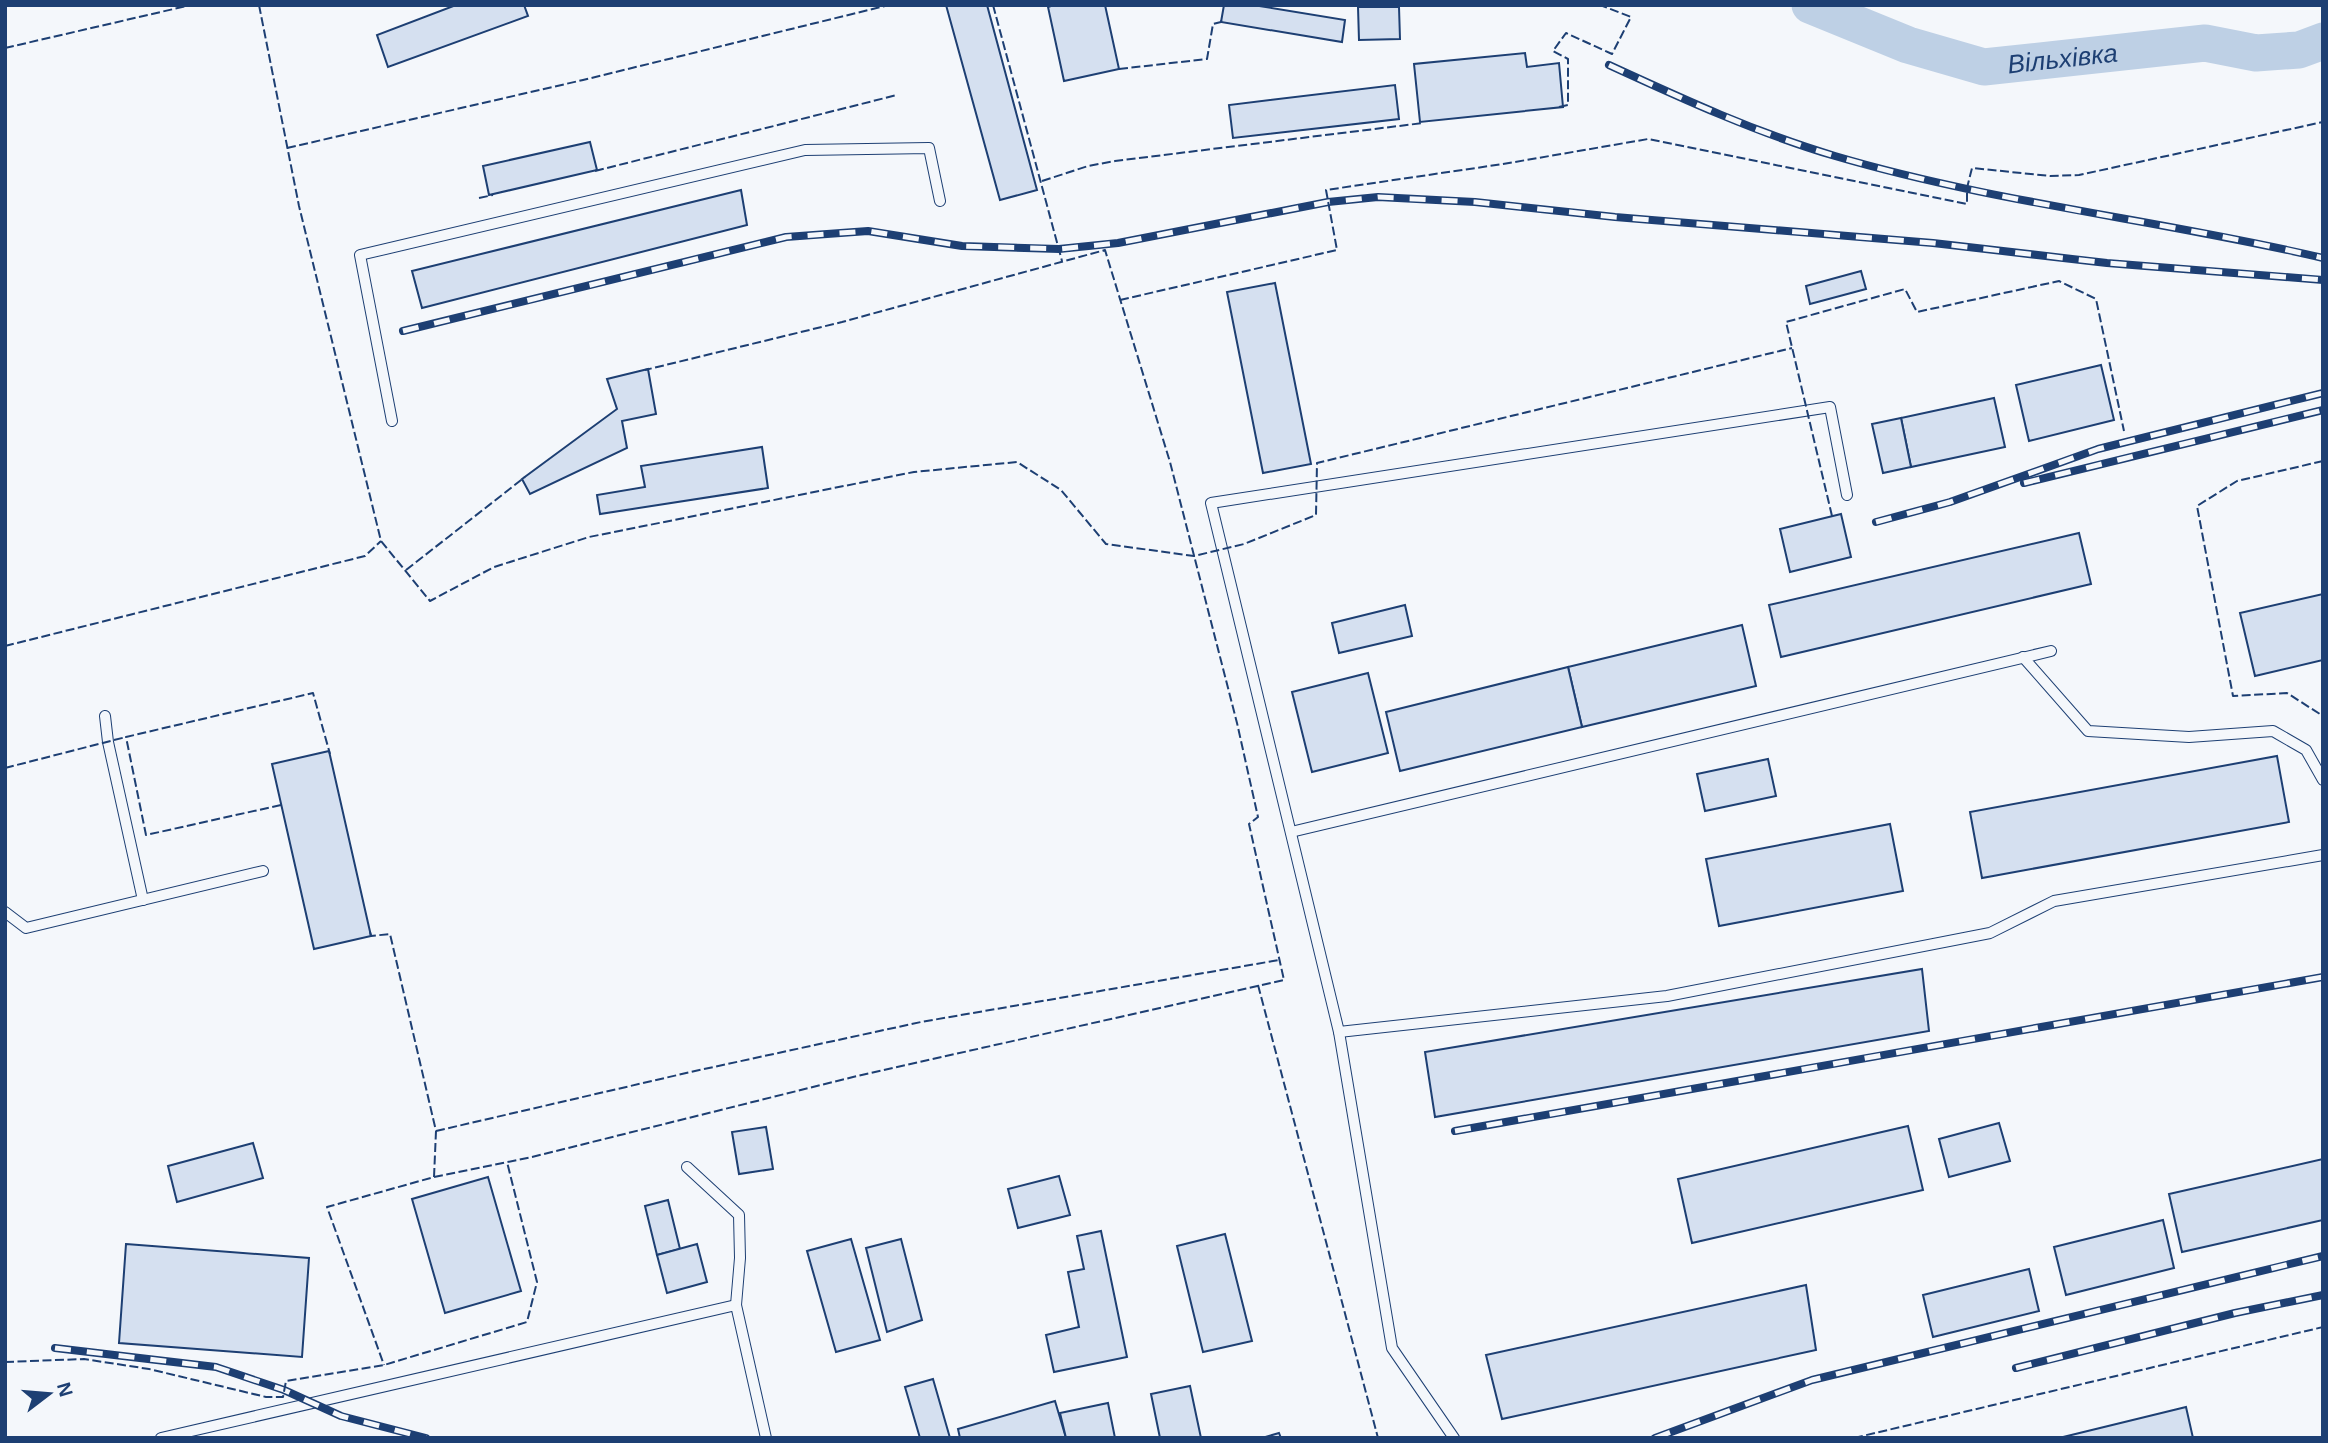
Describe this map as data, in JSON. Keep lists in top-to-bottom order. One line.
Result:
{"water":["Вільхівка"],"north":"right"}
